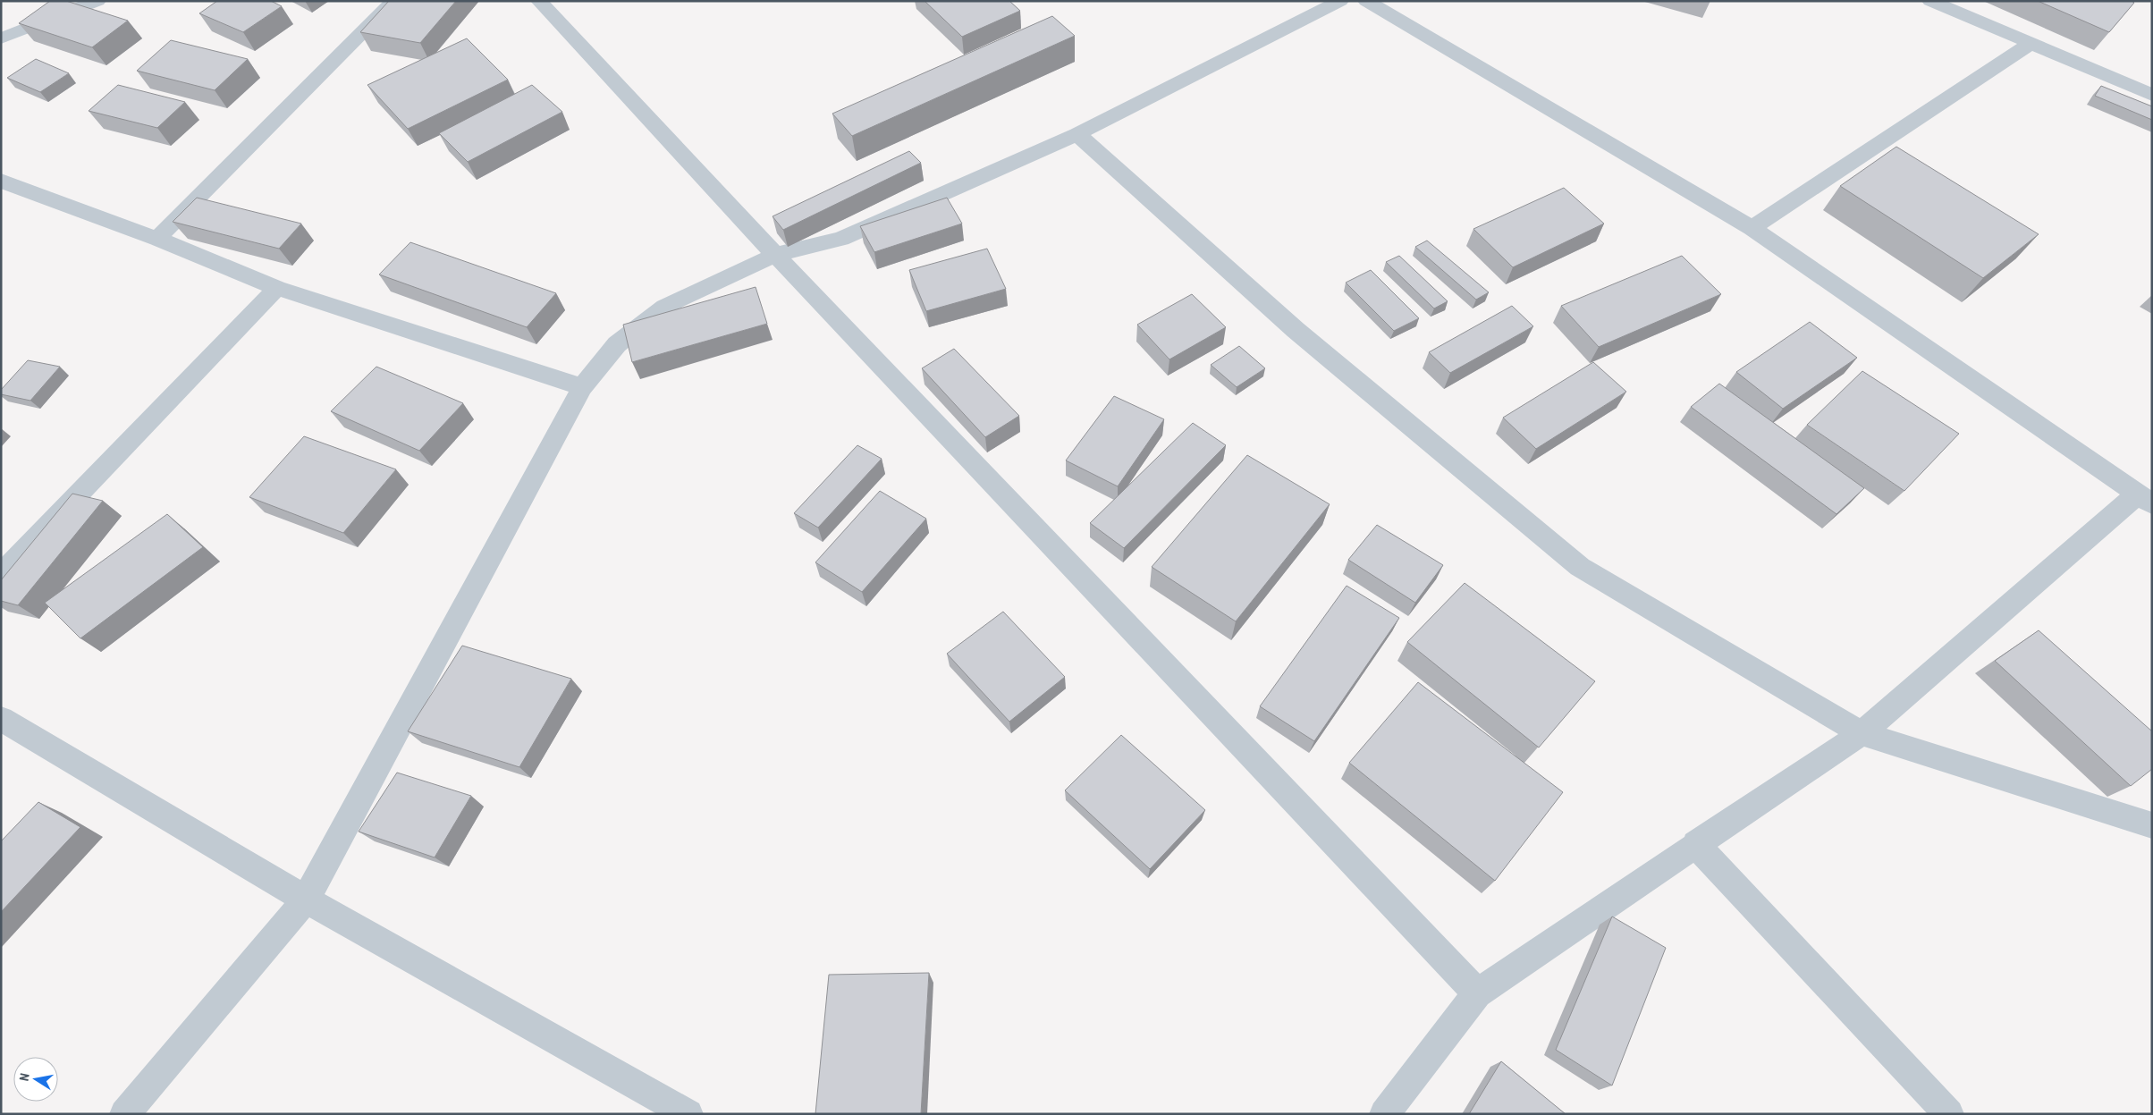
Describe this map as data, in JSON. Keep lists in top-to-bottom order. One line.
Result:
{"north":"left"}
